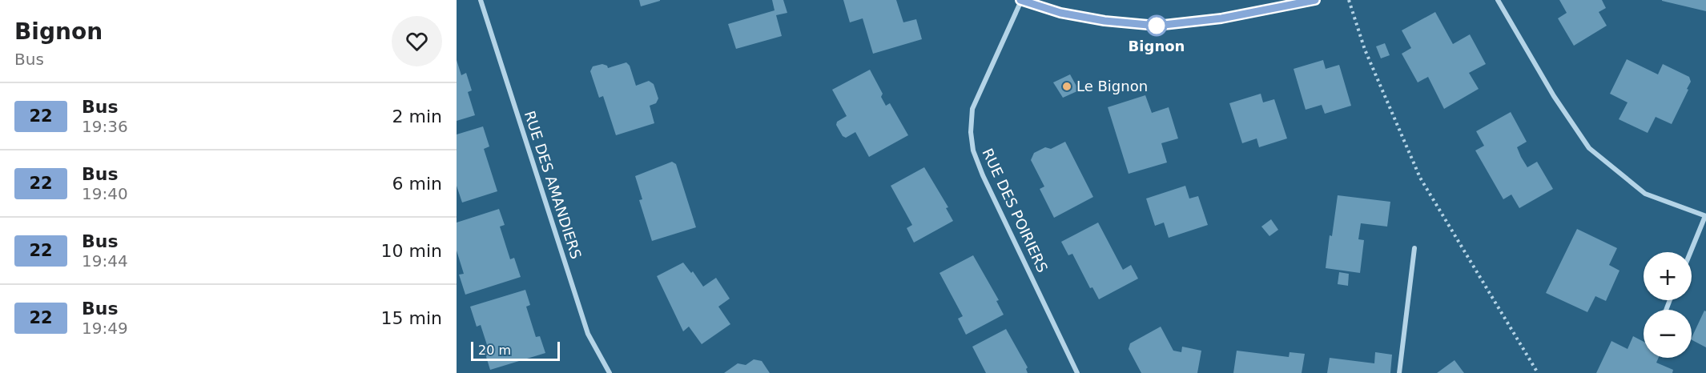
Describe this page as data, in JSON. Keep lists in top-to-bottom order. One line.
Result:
{"streets":{"street":["RUE DES AMANDIERS","RUE DES POIRIERS"]},"places":["Bignon","Le Bignon"],"lines":["bus line 22"],"scale_bar":"20 m","page":{"heading":["Bignon","Bus"],"list":[{"mark":"22","name":"Bus","note":"19:36","value":"2 min"},{"mark":"22","name":"Bus","note":"19:40","value":"6 min"},{"mark":"22","name":"Bus","note":"19:44","value":"10 min"},{"mark":"22","name":"Bus","note":"19:49","value":"15 min"}],"map_buttons":["+","−"],"scale":"20 m"}}
